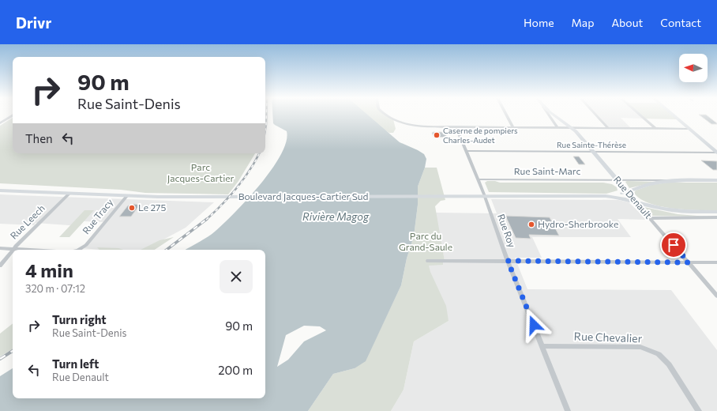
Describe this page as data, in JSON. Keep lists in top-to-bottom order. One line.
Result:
{"streets":{"main road":["Boulevard Jacques-Cartier Sud","Rue Denault"],"street":["Rue Sainte-Thérèse","Rue Saint-Marc","Rue Tracy","Rue Leech","Rue Roy","Rue Chevalier"]},"crossings":[["Rue Sainte-Thérèse","Rue Denault"],["Rue Sainte-Thérèse","Rue Roy"],["Rue Saint-Marc","Boulevard Jacques-Cartier Sud"],["Rue Saint-Marc","Rue Denault"],["Rue Saint-Marc","Rue Roy"],["Boulevard Jacques-Cartier Sud","Rue Denault"],["Boulevard Jacques-Cartier Sud","Rue Tracy"],["Boulevard Jacques-Cartier Sud","Rue Leech"],["Rue Tracy","Rue Leech"],["Rue Roy","Rue Chevalier"]],"water":["Rivière Magog"],"parks":["Parc Jacques-Cartier","Parc du Grand-Saule"],"places":["Caserne de pompiers Charles-Audet","Le 275","Hydro-Sherbrooke"],"north":"left","page":{"header":"Drivr","nav":["Home","Map","About","Contact"],"turn":["90 m","Rue Saint-Denis"],"then":"Then","heading":["4 min","320 m · 07:12"],"list":[{"name":"Turn right","note":"Rue Saint-Denis","value":"90 m"},{"name":"Turn left","note":"Rue Denault","value":"200 m"}]}}
